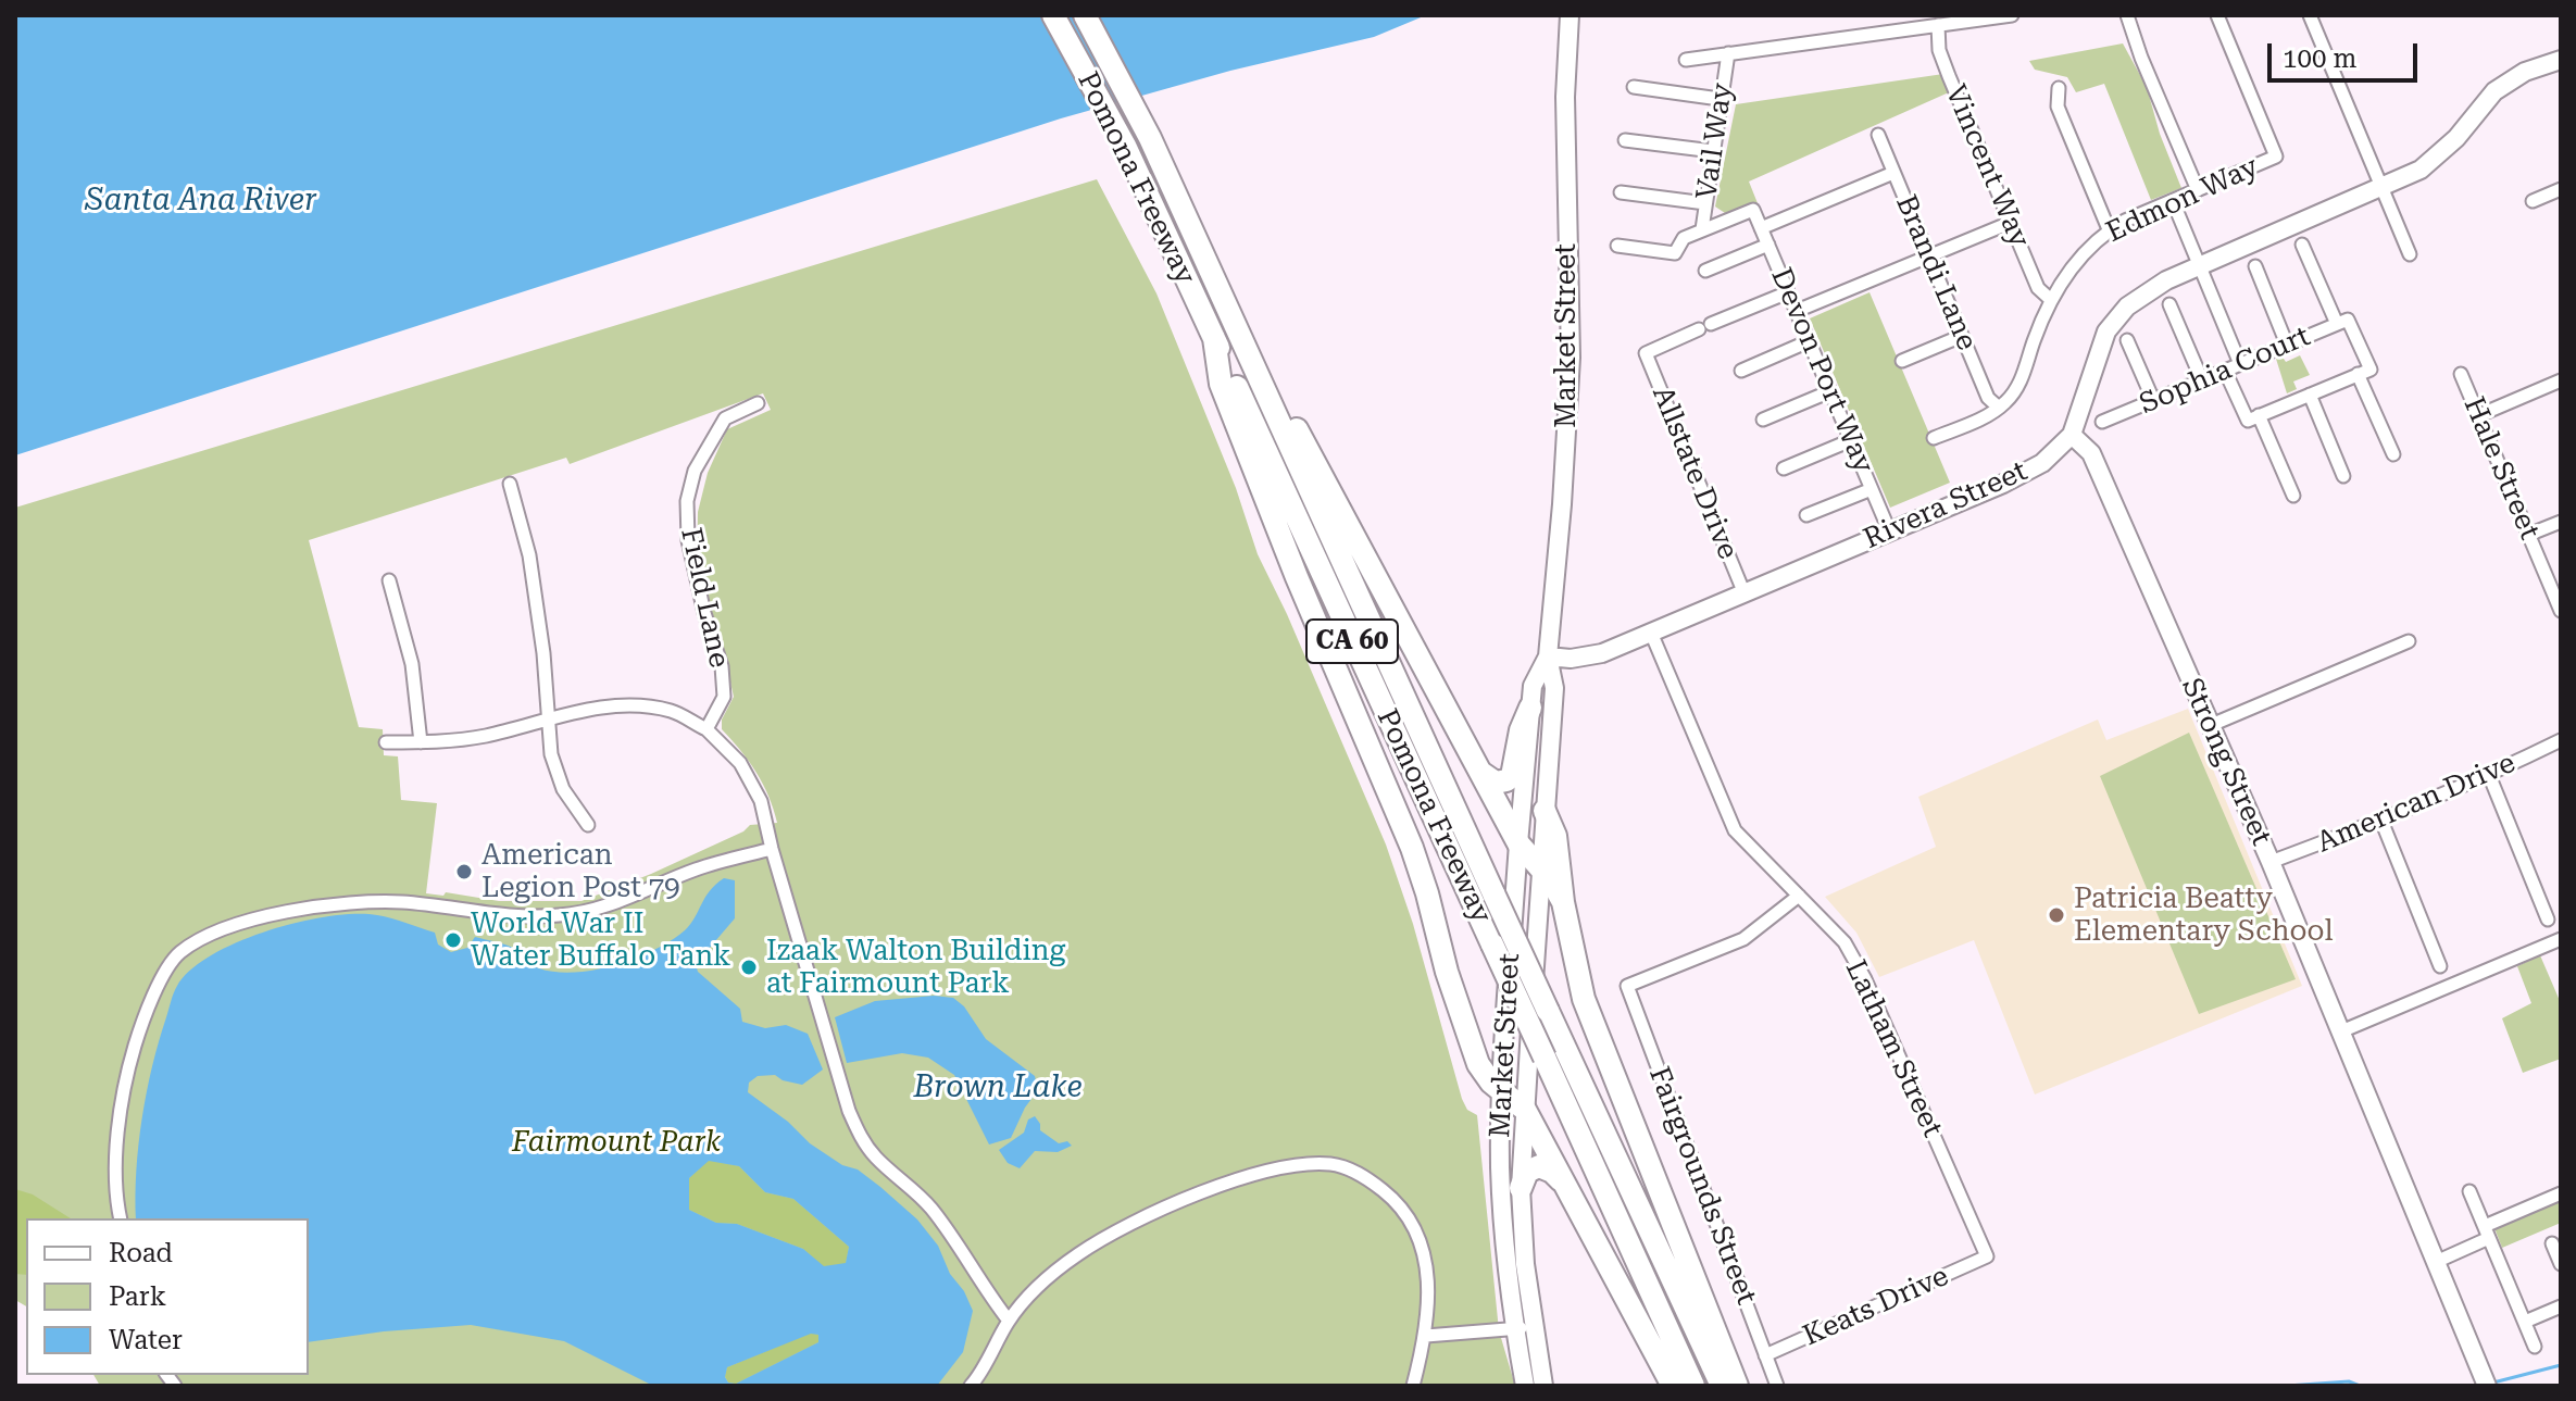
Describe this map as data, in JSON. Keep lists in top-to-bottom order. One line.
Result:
{"streets":{"highway":["Pomona Freeway","CA 60"],"street":["Vail Way","Vincent Way","Edmon Way","Brandi Lane","Market Street","Devon Port Way","Sophia Court","Hale Street","Allstate Drive","Rivera Street","Field Lane","Strong Street","American Drive","Latham Street","Fairgrounds Street","Keats Drive"]},"crossings":[["Vail Way","Devon Port Way"],["Vincent Way","Edmon Way"],["Edmon Way","Brandi Lane"],["Market Street","Rivera Street"],["Devon Port Way","Allstate Drive"],["Devon Port Way","Rivera Street"],["Allstate Drive","Rivera Street"],["Rivera Street","Strong Street"],["Rivera Street","Latham Street"],["Strong Street","American Drive"],["Latham Street","Fairgrounds Street"],["Latham Street","Keats Drive"],["Fairgrounds Street","Keats Drive"]],"water":["Santa Ana River","Brown Lake"],"parks":["Fairmount Park"],"places":["American Legion Post 79","Patricia Beatty Elementary School","World War II Water Buffalo Tank","Izaak Walton Building at Fairmount Park"],"legend":["Road","Park","Water"],"scale_bar":"100 m"}
